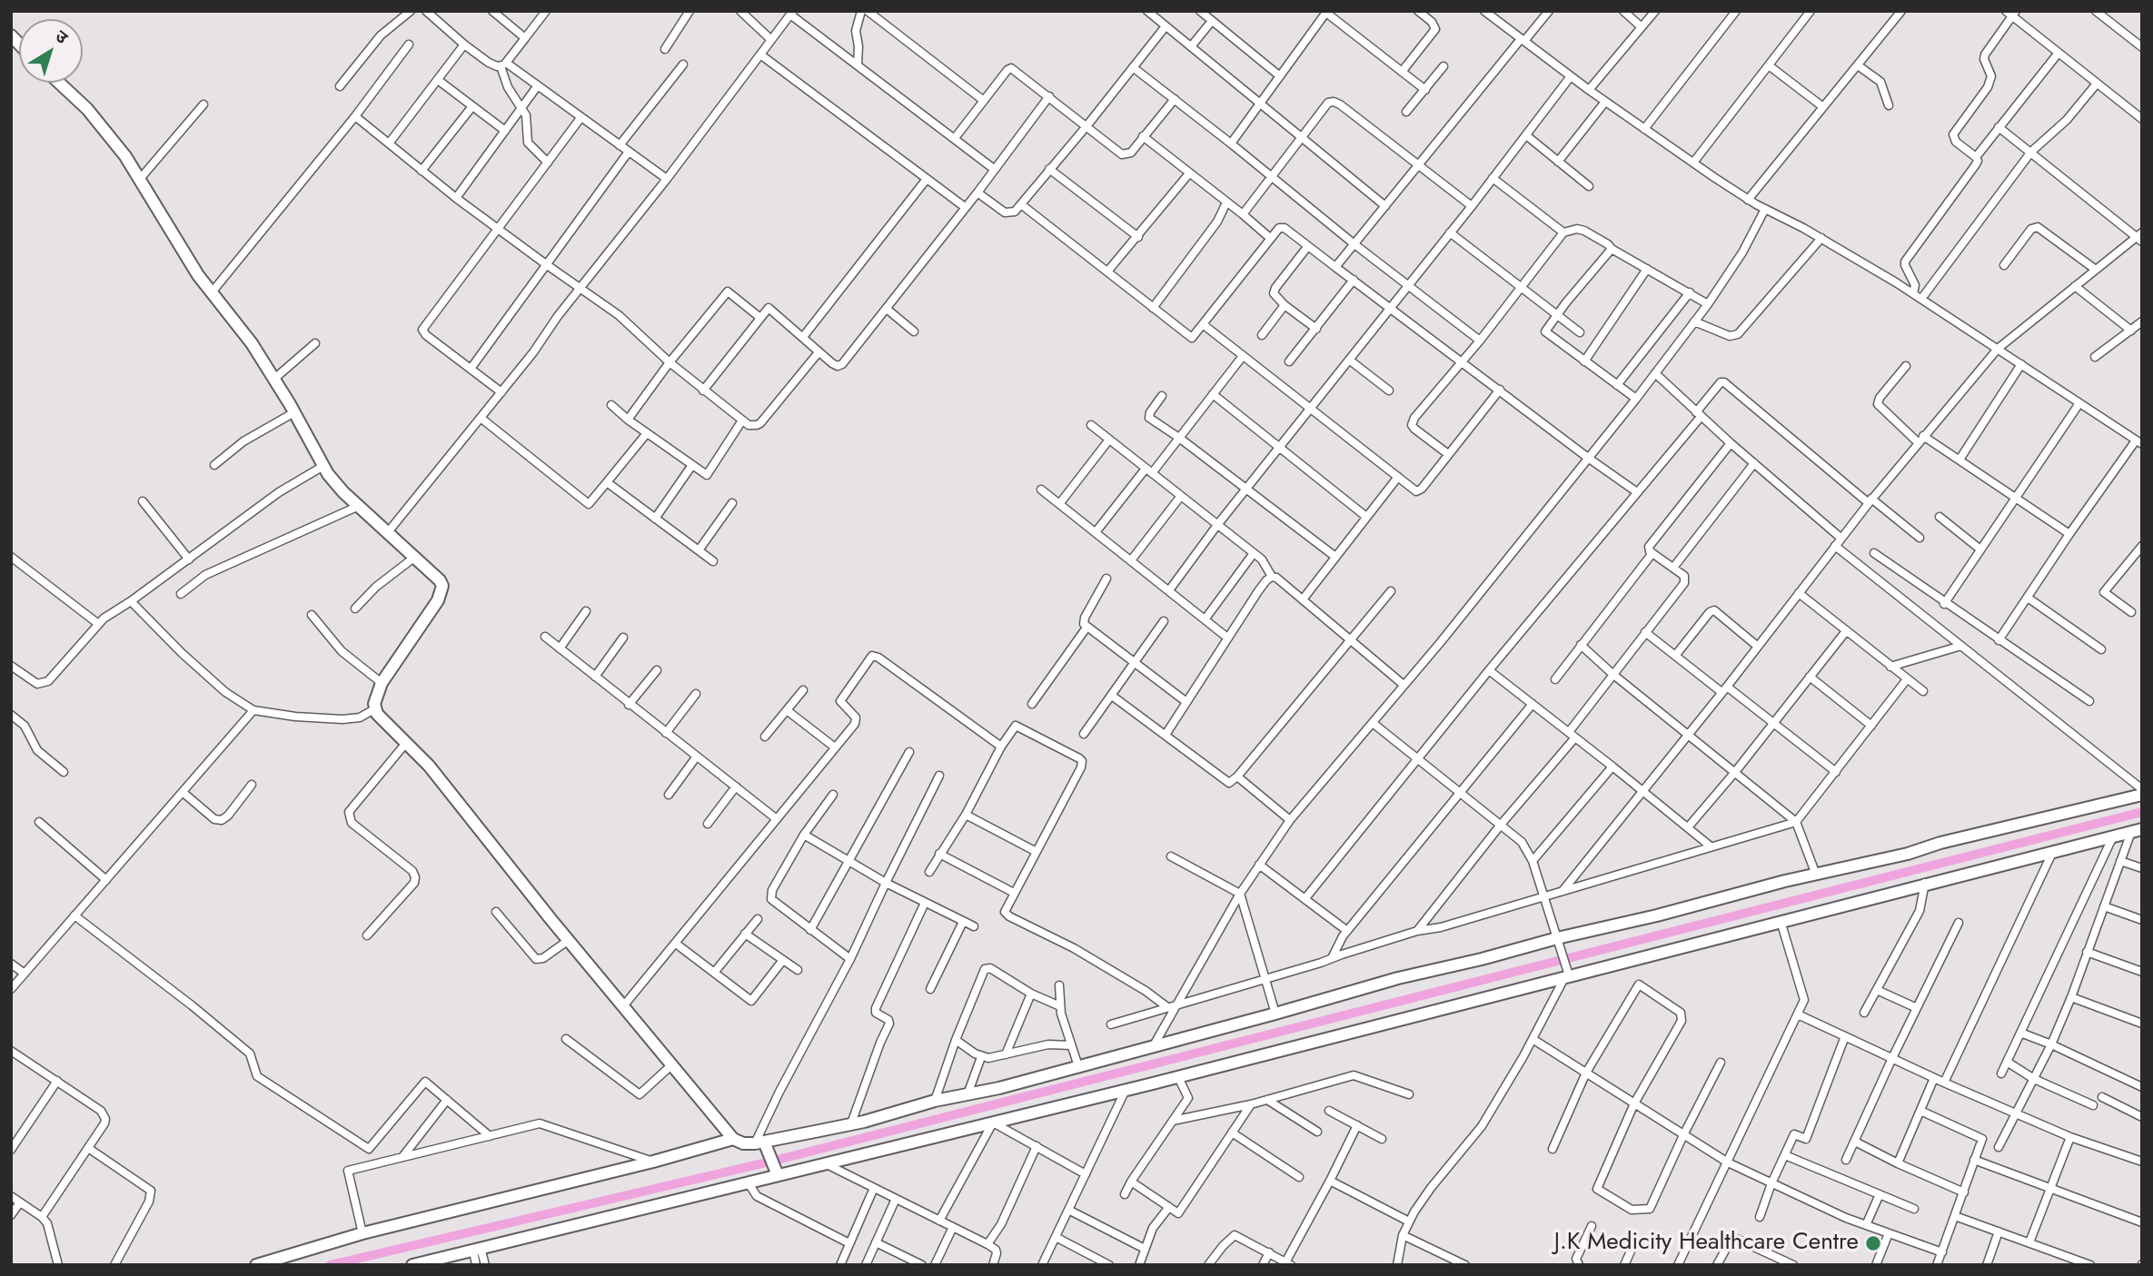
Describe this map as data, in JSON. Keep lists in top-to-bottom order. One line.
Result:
{"places":["J.K Medicity Healthcare Centre"],"north":"top right"}
